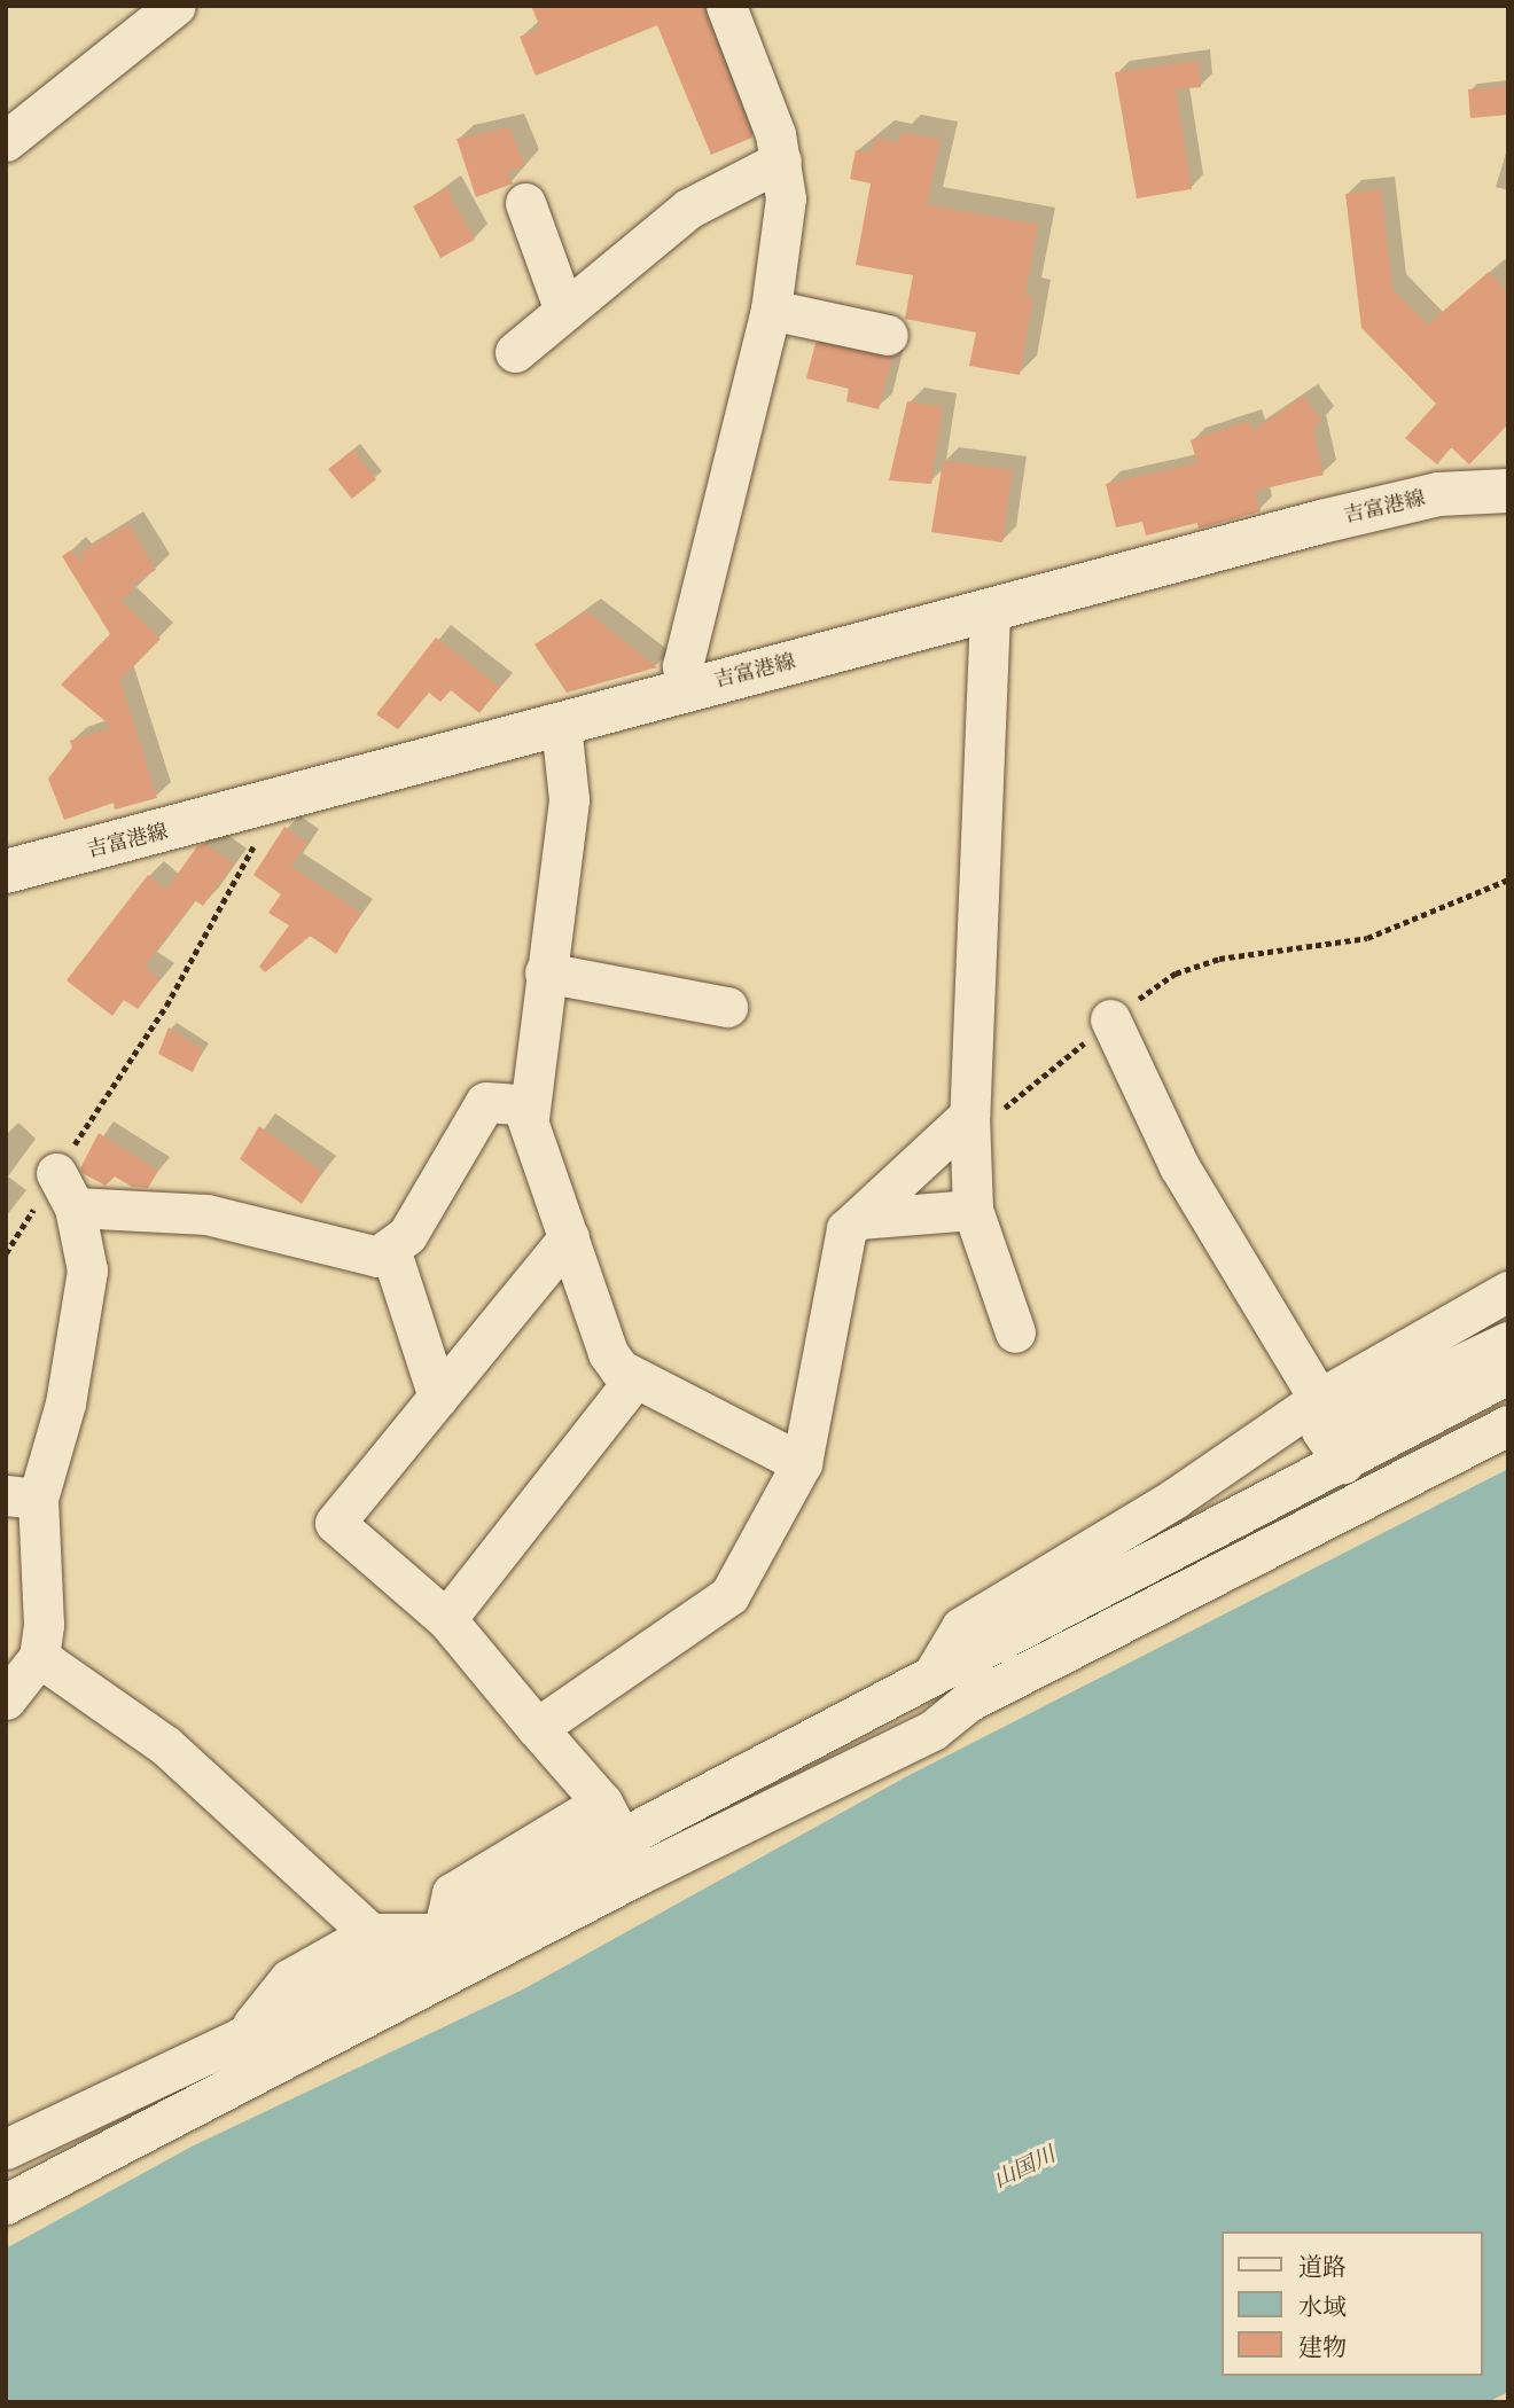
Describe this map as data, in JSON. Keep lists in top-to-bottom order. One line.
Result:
{"streets":{"main road":["吉富港線"]},"water":["山国川"],"legend":["道路","水域","建物"]}
